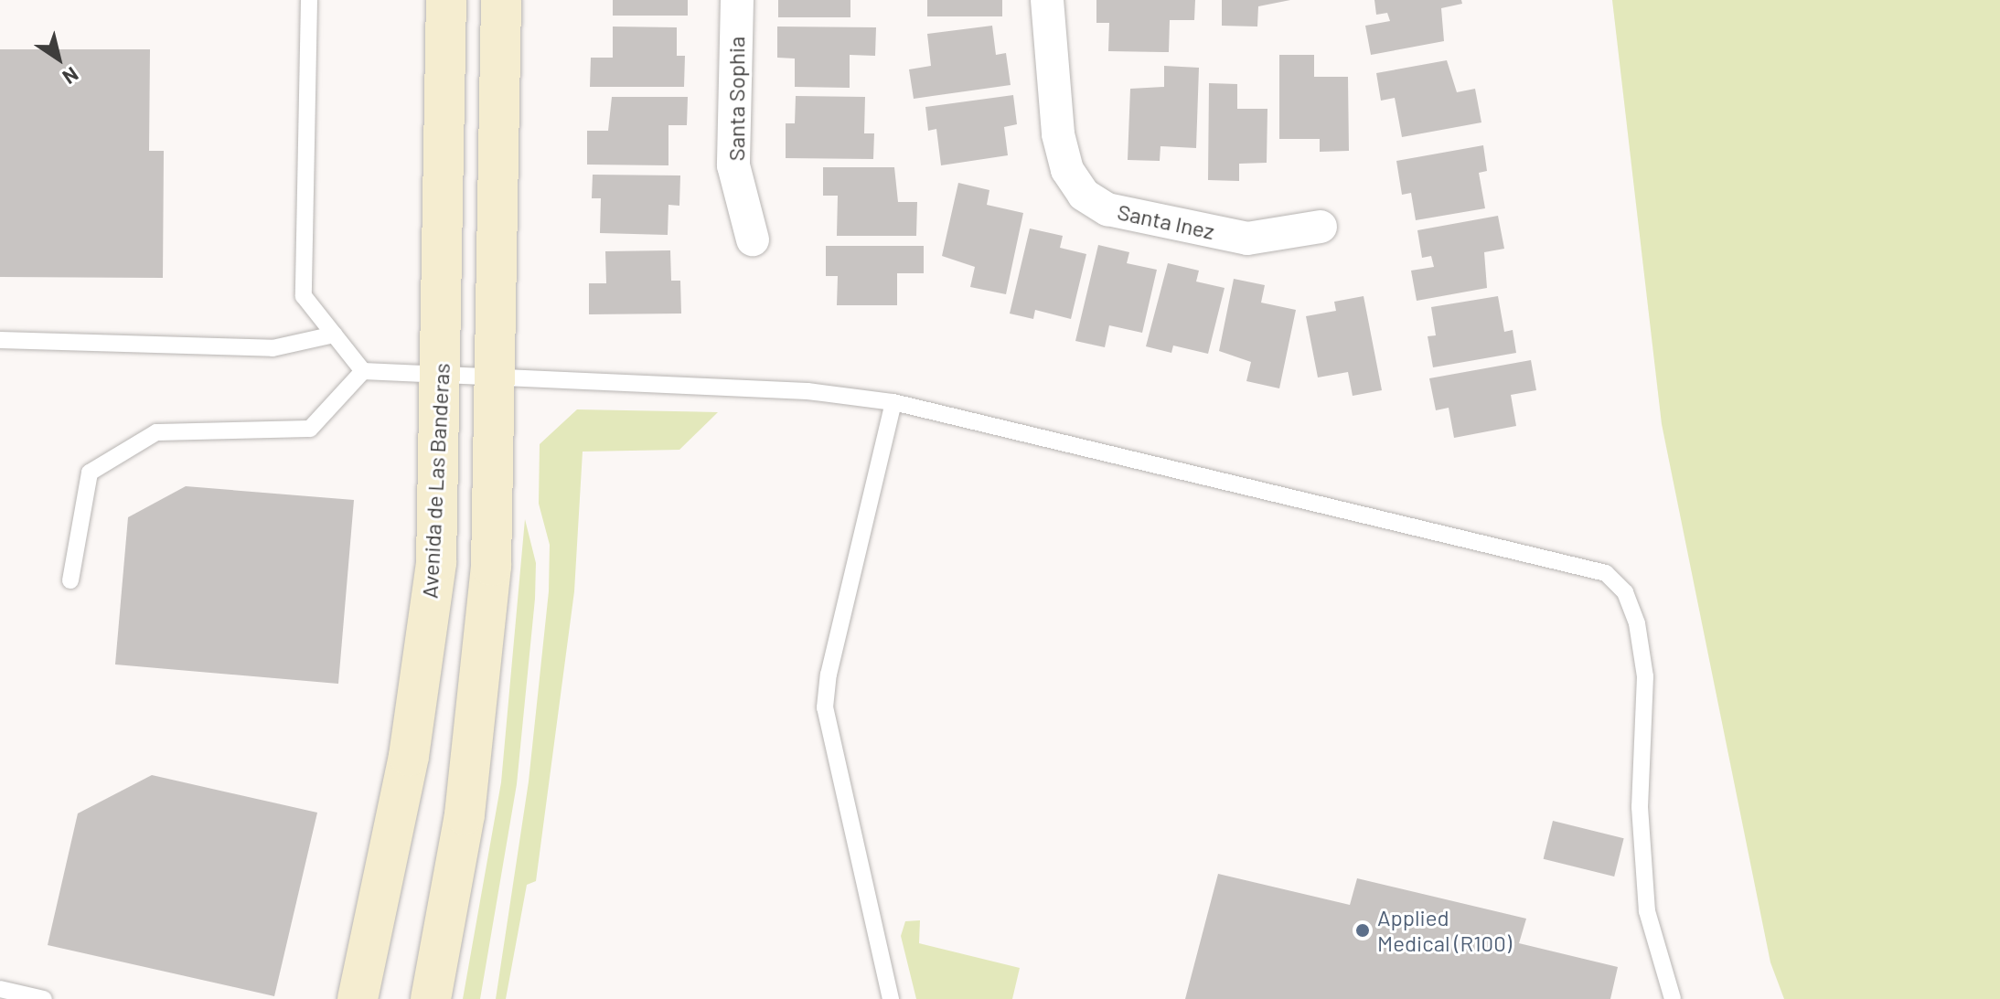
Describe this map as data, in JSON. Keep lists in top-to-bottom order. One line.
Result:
{"streets":{"main road":["Avenida de Las Banderas"],"street":["Santa Sophia","Santa Inez"]},"places":["Applied Medical (R100)"],"north":"bottom right"}
